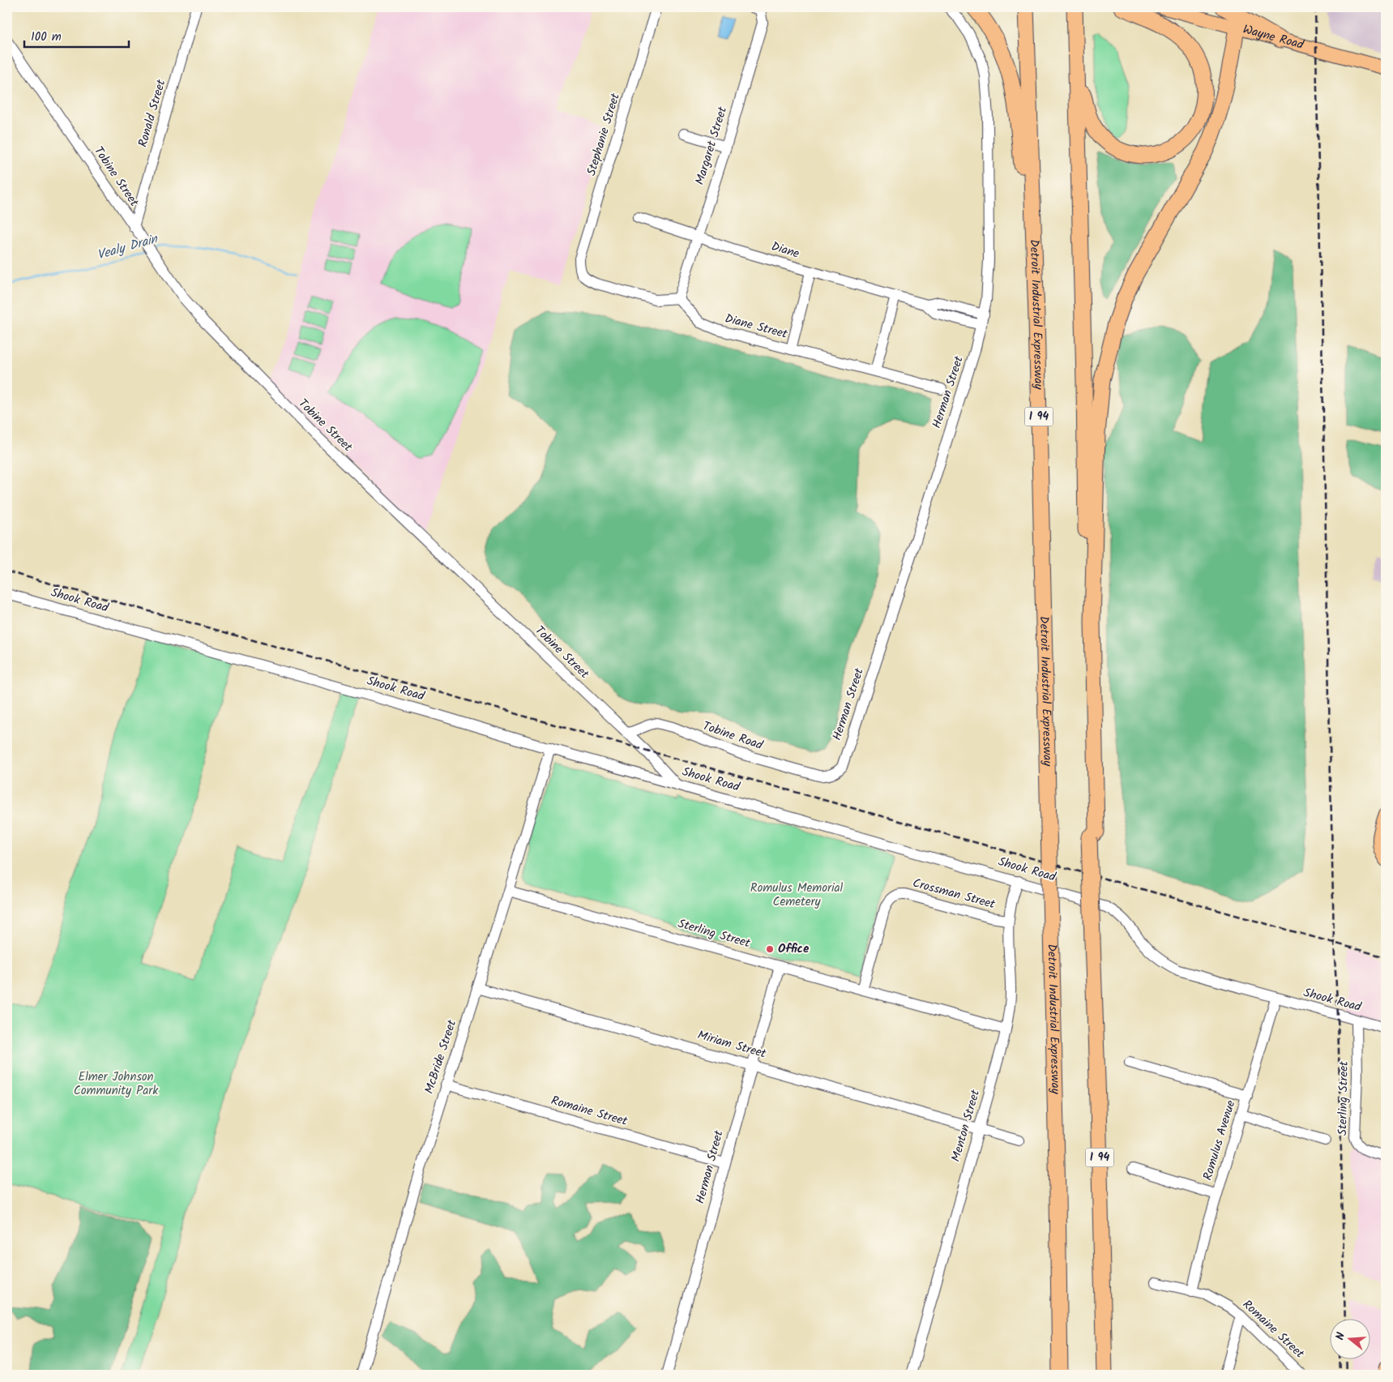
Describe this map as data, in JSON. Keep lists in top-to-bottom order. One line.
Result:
{"streets":{"highway":["Detroit Industrial Expressway","I 94"],"main road":["Wayne Road"],"street":["Ronald Street","Stephanie Street","Margaret Street","Tobine Street","Diane","Diane Street","Herman Street","Shook Road","Tobine Road","Crossman Street","Sterling Street","Miriam Street","McBride Street","Romaine Street","Menton Street","Romulus Avenue"]},"crossings":[["Ronald Street","Tobine Street"],["Stephanie Street","Margaret Street"],["Stephanie Street","Diane Street"],["Margaret Street","Diane"],["Margaret Street","Diane Street"],["Tobine Street","Shook Road"],["Tobine Street","Tobine Road"],["Diane","Herman Street"],["Herman Street","Tobine Road"],["Herman Street","Sterling Street"],["Herman Street","Miriam Street"],["Herman Street","Romaine Street"],["Shook Road","Sterling Street"],["Shook Road","McBride Street"],["Shook Road","Menton Street"],["Shook Road","Romulus Avenue"],["Crossman Street","Sterling Street"],["Crossman Street","Menton Street"],["Sterling Street","McBride Street"],["Sterling Street","Menton Street"],["Sterling Street","Romulus Avenue"],["Miriam Street","McBride Street"],["Miriam Street","Menton Street"],["McBride Street","Romaine Street"],["Romaine Street","Romulus Avenue"]],"water":["Vealy Drain"],"parks":["Romulus Memorial Cemetery","Elmer Johnson Community Park"],"places":["Office"],"scale_bar":"100 m","north":"left"}
